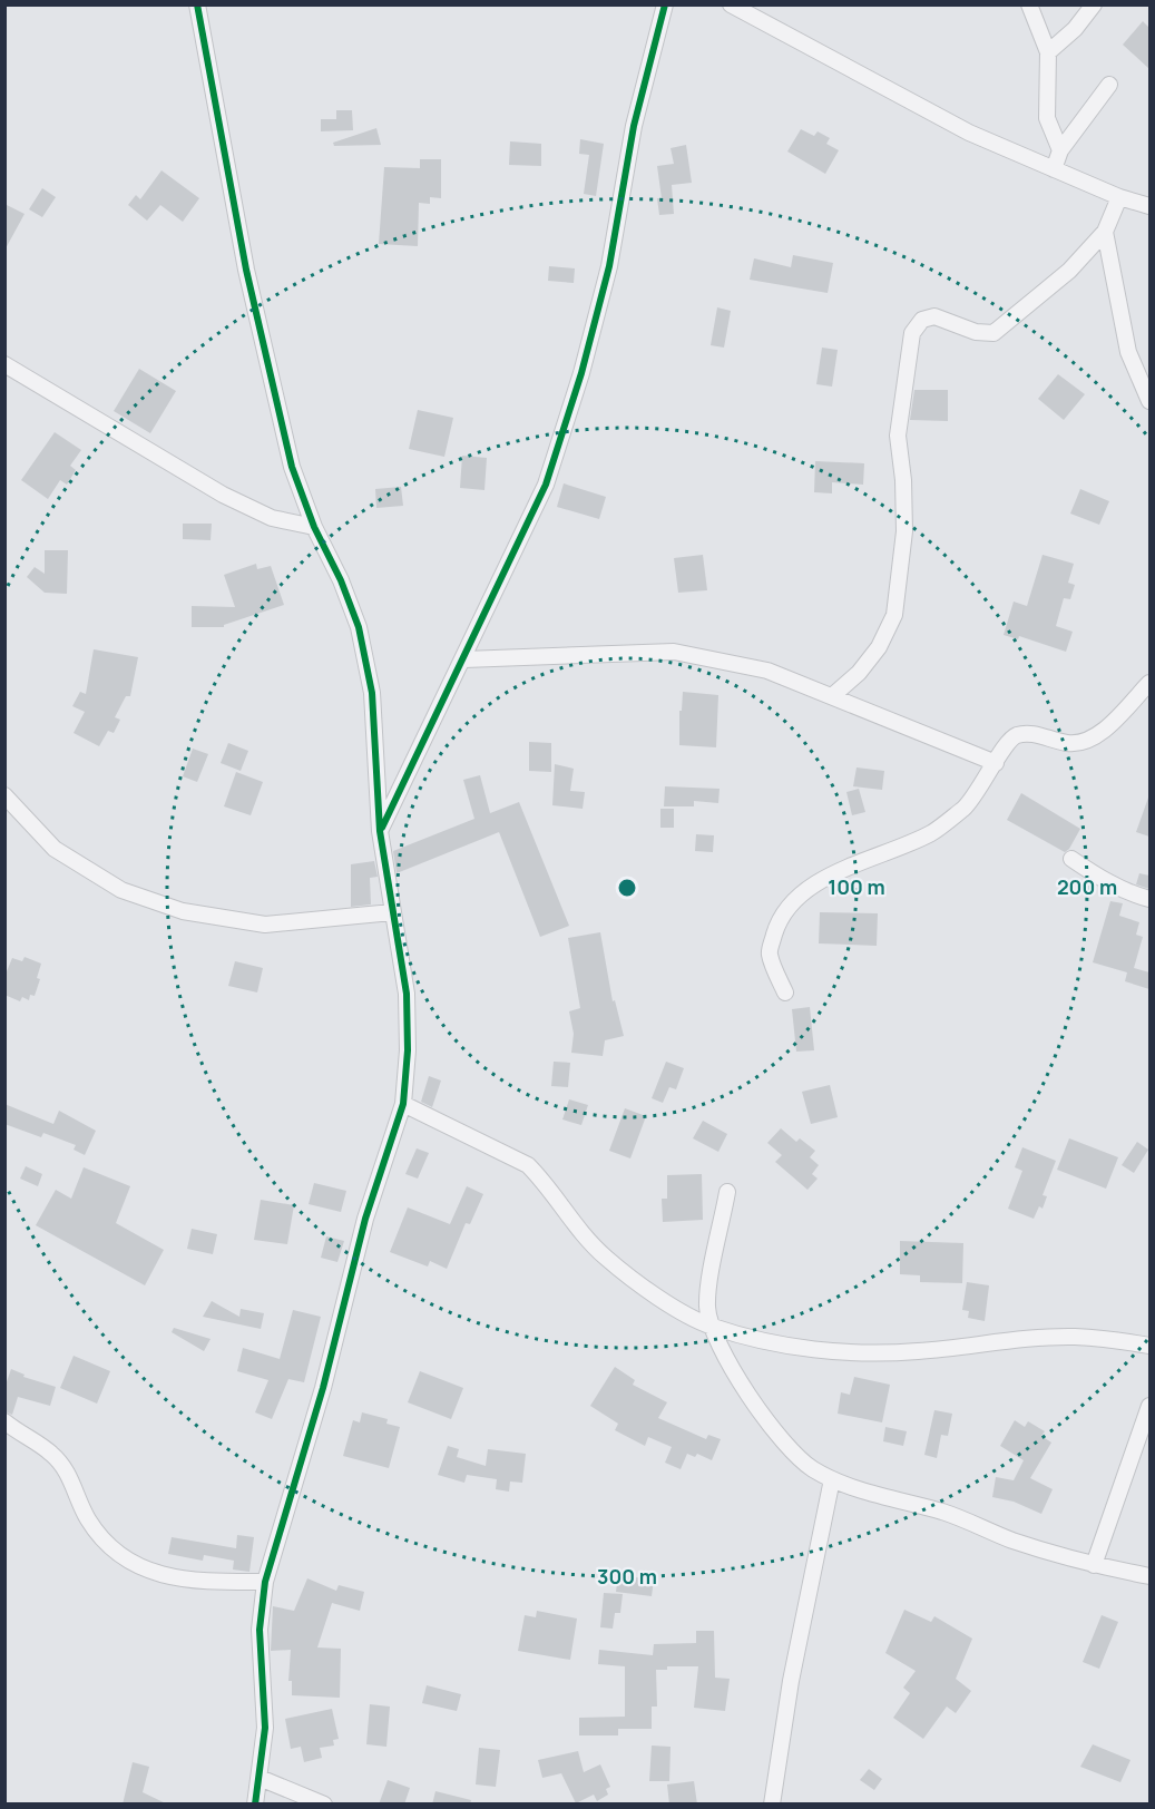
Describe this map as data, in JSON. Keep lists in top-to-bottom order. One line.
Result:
{"rings":["100 m","200 m","300 m"]}
